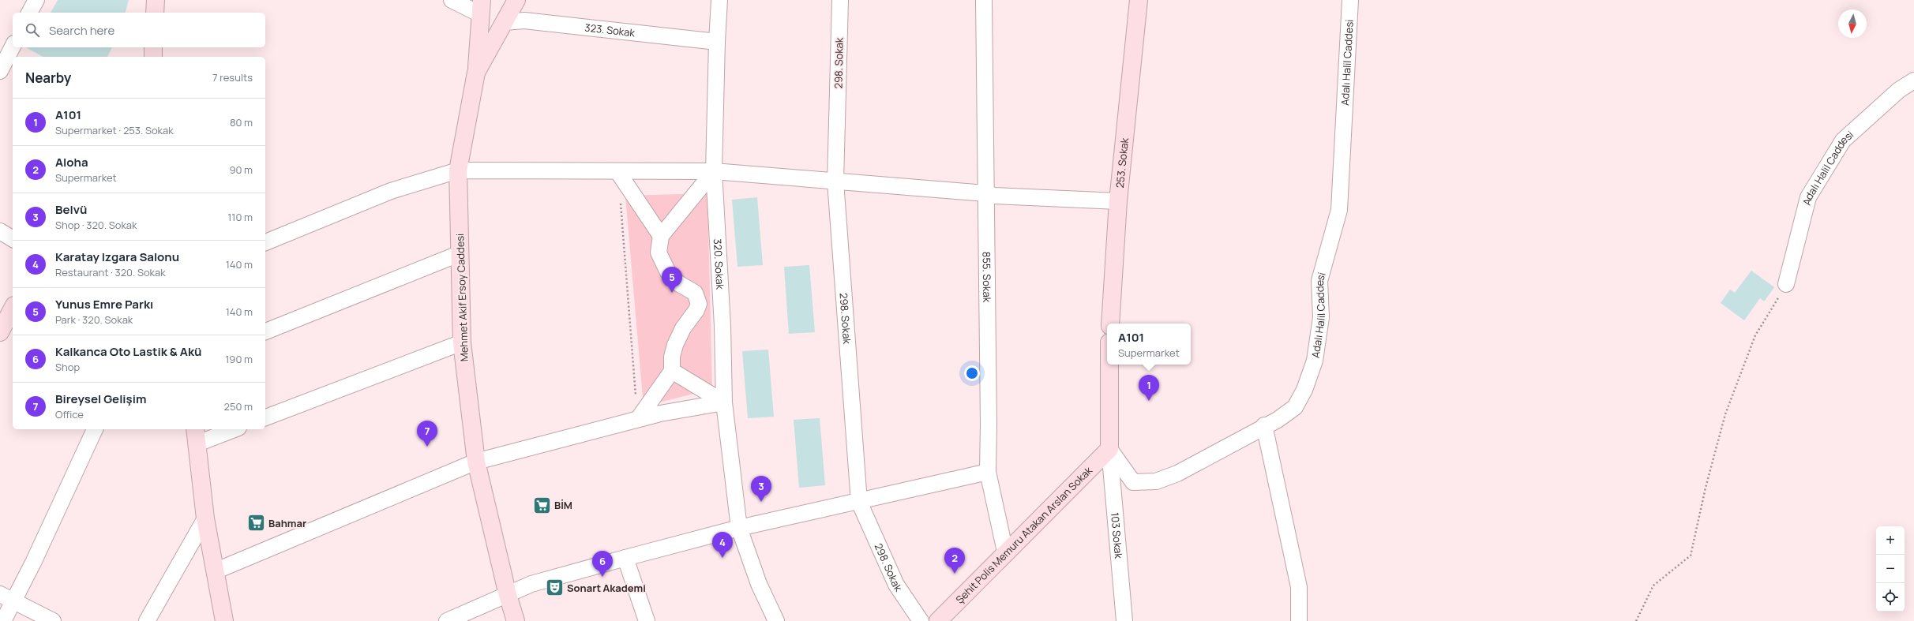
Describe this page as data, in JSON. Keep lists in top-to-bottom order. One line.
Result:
{"streets":{"street":["323. Sokak","Adalı Halil Caddesi","298. Sokak","253. Sokak","320. Sokak","855. Sokak","Mehmet Akif Ersoy Caddesi","Şehit Polis Memuru Atakan Arslan Sokak","103 Sokak"]},"crossings":[["323. Sokak","320. Sokak"],["323. Sokak","Mehmet Akif Ersoy Caddesi"],["Adalı Halil Caddesi","Şehit Polis Memuru Atakan Arslan Sokak"],["Adalı Halil Caddesi","103 Sokak"],["855. Sokak","Şehit Polis Memuru Atakan Arslan Sokak"],["Şehit Polis Memuru Atakan Arslan Sokak","103 Sokak"]],"places":{"supermarket":["BİM","Bahmar"],"theatre":["Sonart Akademi"]},"north":"bottom","page":{"search":"Search here","heading":["Nearby","7 results"],"list":[{"mark":"1","name":"A101","note":"Supermarket · 253. Sokak","value":"80 m"},{"mark":"2","name":"Aloha","note":"Supermarket","value":"90 m"},{"mark":"3","name":"Belvü","note":"Shop · 320. Sokak","value":"110 m"},{"mark":"4","name":"Karatay Izgara Salonu","note":"Restaurant · 320. Sokak","value":"140 m"},{"mark":"5","name":"Yunus Emre Parkı","note":"Park · 320. Sokak","value":"140 m"},{"mark":"6","name":"Kalkanca Oto Lastik & Akü","note":"Shop","value":"190 m"},{"mark":"7","name":"Bireysel Gelişim","note":"Office","value":"250 m"}],"pins":["5","1","7","3","4","2","6"],"popup":["A101","Supermarket"],"map_buttons":["+","−"]}}
